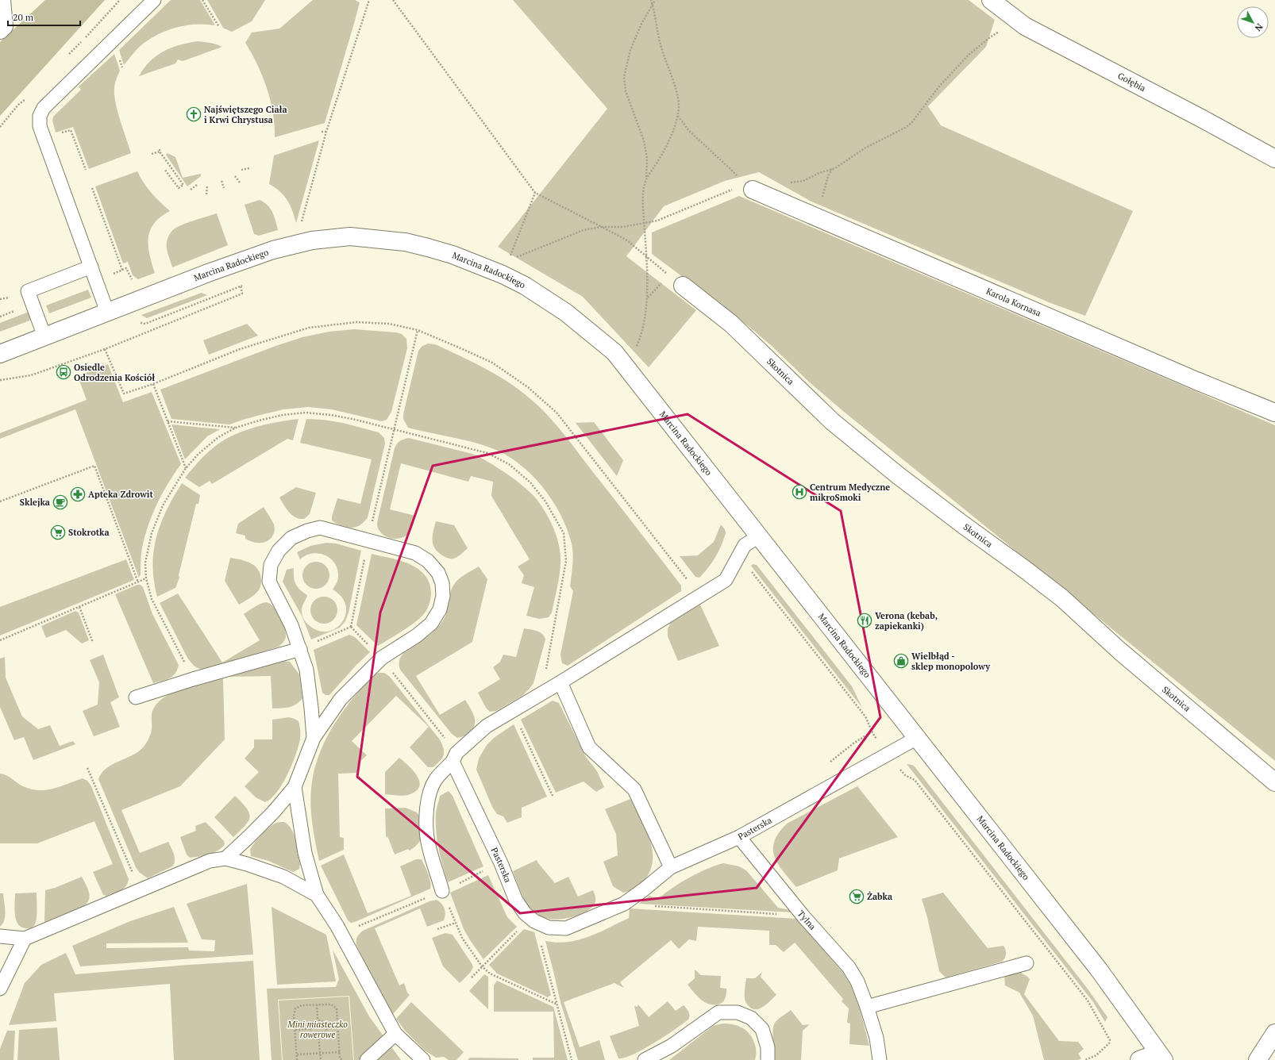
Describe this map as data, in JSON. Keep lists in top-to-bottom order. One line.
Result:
{"streets":{"street":["Gołębia","Marcina Radockiego","Karola Kornasa","Skotnica"],"lane":["Pasterska","Tylna"]},"crossings":[["Marcina Radockiego","Pasterska"],["Pasterska","Tylna"]],"parks":["Mini miasteczko rowerowe"],"places":{"church":["Najświętszego Ciała i Krwi Chrystusa"],"bus stop":["Osiedle Odrodzenia Kościół"],"hospital":["Centrum Medyczne mikroSmoki"],"pharmacy":["Apteka Zdrowit"],"cafe":["Sklejka"],"supermarket":["Stokrotka","Żabka"],"restaurant":["Verona (kebab, zapiekanki)"],"shop":["Wielbłąd - sklep monopolowy"]},"scale_bar":"20 m","north":"bottom right"}
